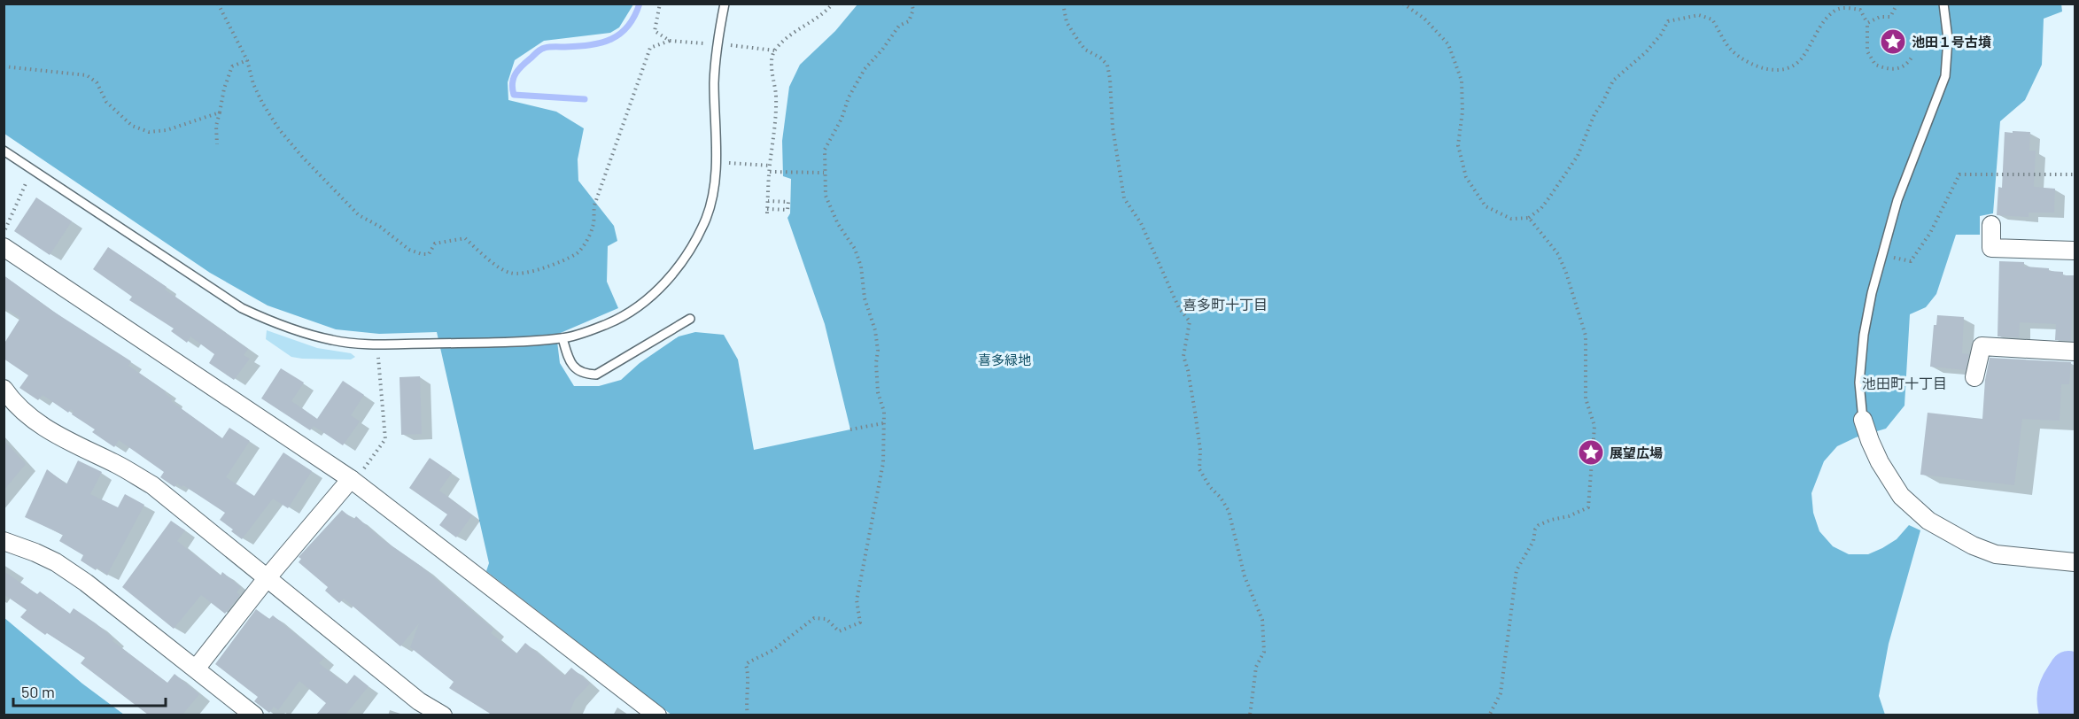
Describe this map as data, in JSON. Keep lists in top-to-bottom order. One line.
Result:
{"districts":["喜多町十丁目","池田町十丁目"],"parks":["喜多緑地"],"places":{"place":["池田１号古墳","展望広場"]},"scale_bar":"50 m"}
